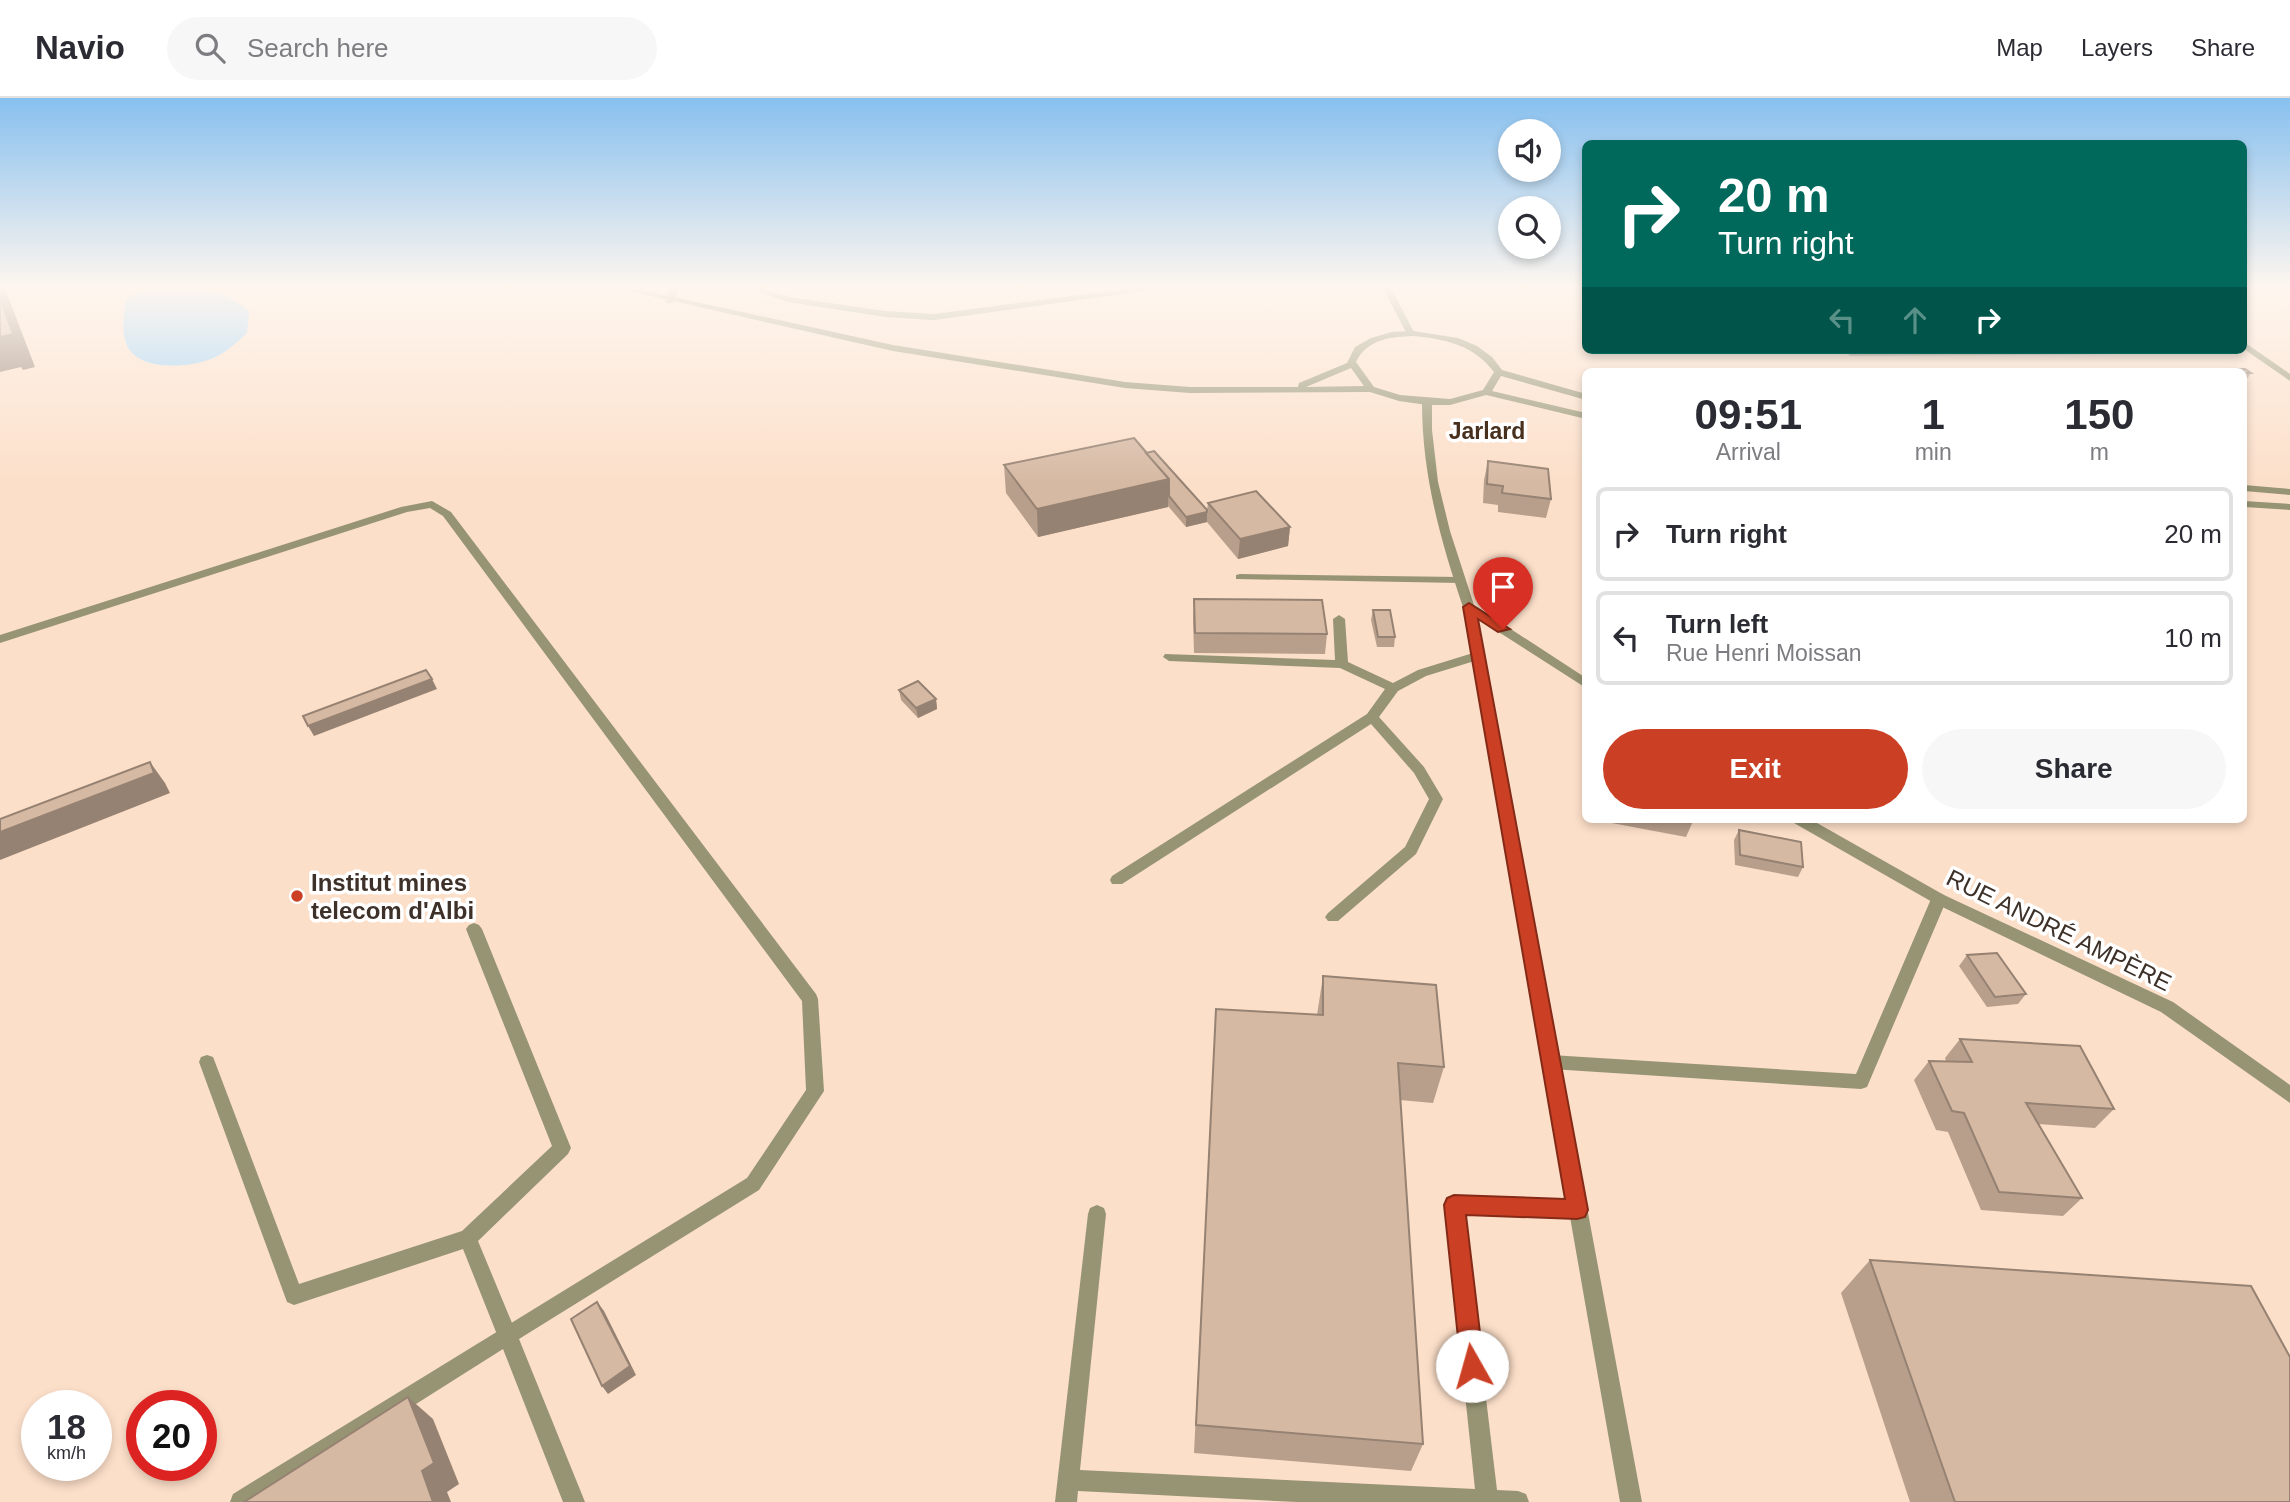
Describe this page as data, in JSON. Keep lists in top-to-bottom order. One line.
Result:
{"streets":{"street":["RUE ANDRÉ AMPÈRE"]},"districts":["Jarlard"],"places":["Institut mines telecom d'Albi"],"page":{"header":"Navio","search":"Search here","nav":["Map","Layers","Share"],"turn":["20 m","Turn right"],"eta":["09:51","Arrival","1","min","150","m"],"list":[{"name":"Turn right","value":"20 m"},{"name":"Turn left","note":"Rue Henri Moissan","value":"10 m"}],"buttons":["Exit","Share"],"speed":"18 km/h","limit":"20"}}
